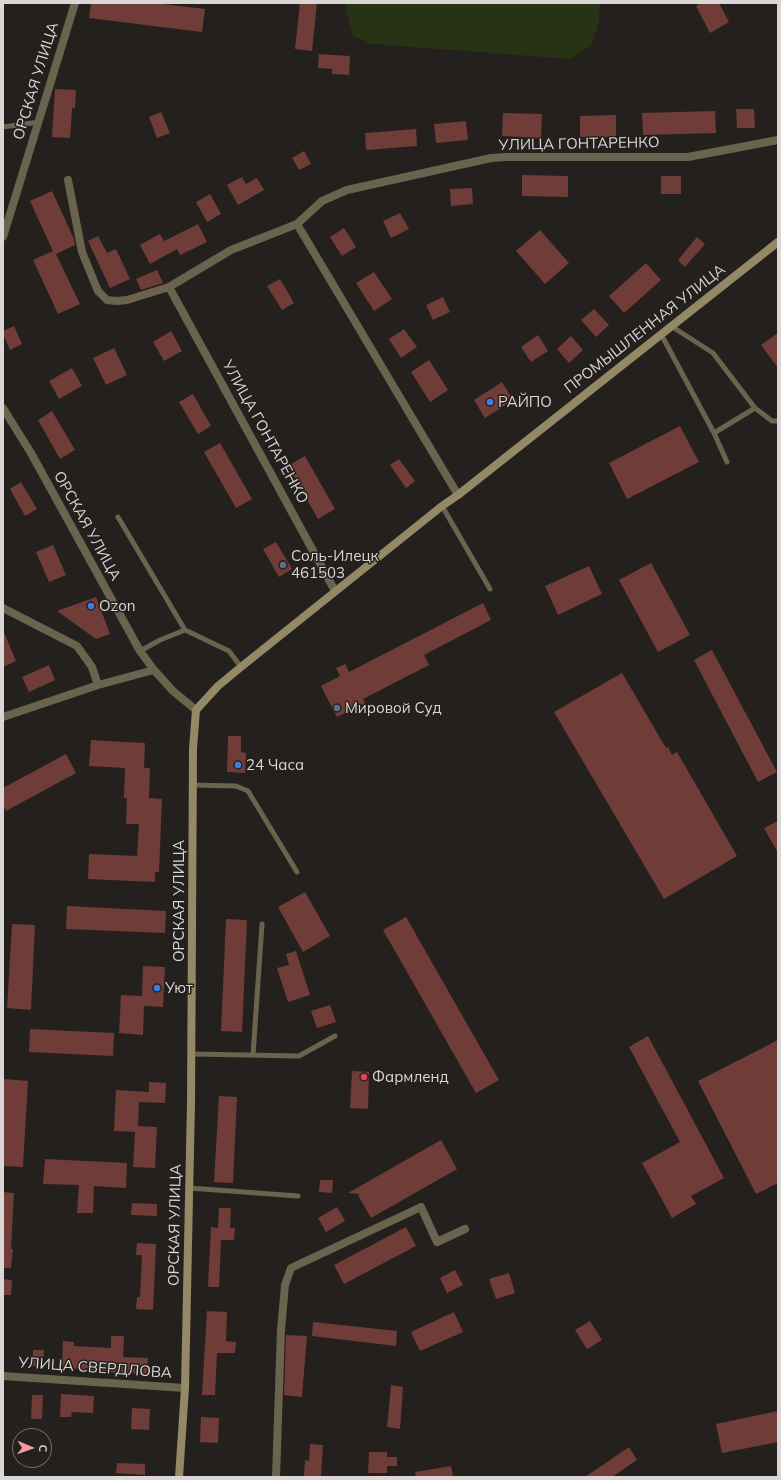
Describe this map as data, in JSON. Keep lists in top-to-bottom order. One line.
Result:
{"streets":{"street":["ОРСКАЯ УЛИЦА","УЛИЦА ГОНТАРЕНКО","ПРОМЫШЛЕННАЯ УЛИЦА","УЛИЦА СВЕРДЛОВА"]},"crossings":[["ОРСКАЯ УЛИЦА","ПРОМЫШЛЕННАЯ УЛИЦА"],["ОРСКАЯ УЛИЦА","УЛИЦА СВЕРДЛОВА"],["УЛИЦА ГОНТАРЕНКО","ПРОМЫШЛЕННАЯ УЛИЦА"]],"places":["РАЙПО","Соль-Илецк 461503","Ozon","Мировой Суд","24 Часа","Уют","Фармленд"],"north":"right"}
